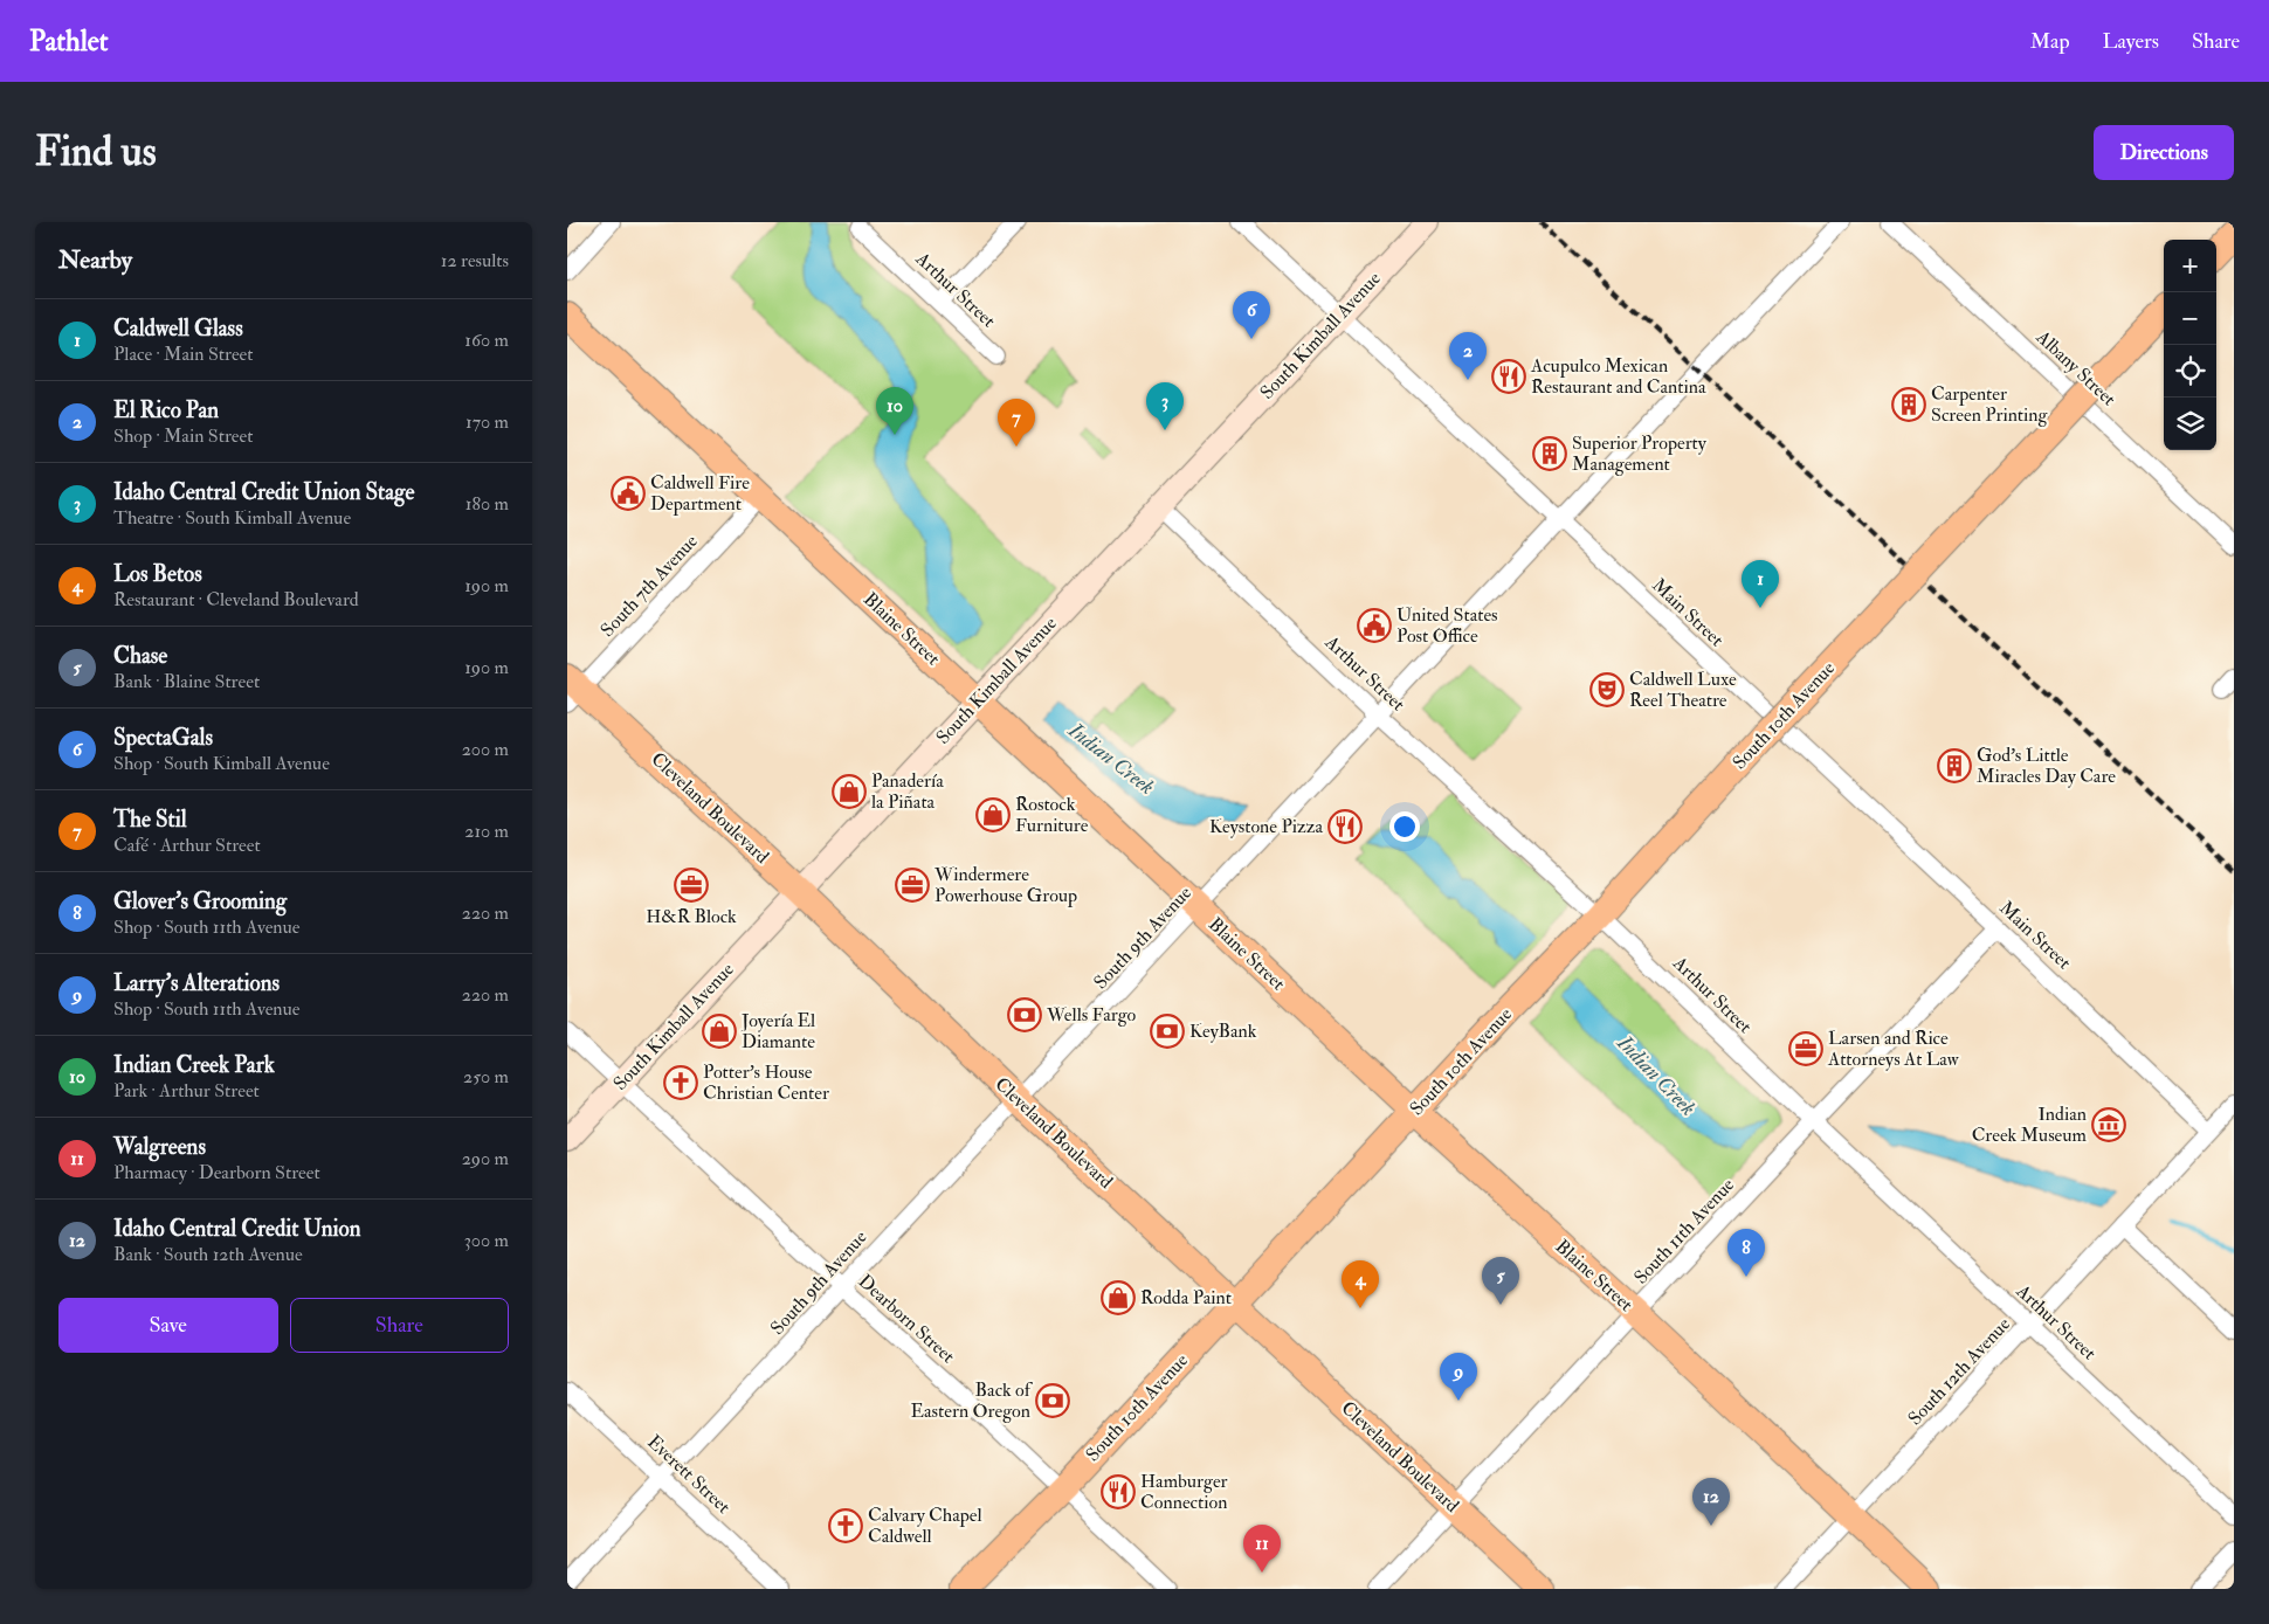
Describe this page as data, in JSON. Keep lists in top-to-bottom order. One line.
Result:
{"streets":{"main road":["Blaine Street","South 10th Avenue","Cleveland Boulevard"],"street":["Arthur Street","South Kimball Avenue","Albany Street","South 7th Avenue","Main Street","South 9th Avenue","South 11th Avenue","Dearborn Street","South 12th Avenue","Everett Street"]},"crossings":[["Arthur Street","South Kimball Avenue"],["Arthur Street","South 10th Avenue"],["Arthur Street","South 9th Avenue"],["Arthur Street","South 11th Avenue"],["Arthur Street","South 12th Avenue"],["South Kimball Avenue","Main Street"],["South Kimball Avenue","Blaine Street"],["South Kimball Avenue","Cleveland Boulevard"],["South Kimball Avenue","Dearborn Street"],["South 7th Avenue","Blaine Street"],["South 7th Avenue","Cleveland Boulevard"],["Main Street","South 9th Avenue"],["Main Street","South 11th Avenue"],["Main Street","South 12th Avenue"],["Blaine Street","South 10th Avenue"],["Blaine Street","South 9th Avenue"],["Blaine Street","South 11th Avenue"],["Blaine Street","South 12th Avenue"],["South 10th Avenue","Cleveland Boulevard"],["South 10th Avenue","Dearborn Street"],["Cleveland Boulevard","South 9th Avenue"],["Cleveland Boulevard","South 11th Avenue"],["South 9th Avenue","Dearborn Street"],["South 9th Avenue","Everett Street"]],"water":["Indian Creek"],"places":{"restaurant":["Acupulco Mexican Restaurant and Cantina","Keystone Pizza","Hamburger Connection"],"building":["Carpenter Screen Printing","Superior Property Management","God's Little Miracles Day Care"],"public building":["Caldwell Fire Department","United States Post Office"],"theatre":["Caldwell Luxe Reel Theatre"],"shop":["Panadería la Piñata","Rostock Furniture","Joyería El Diamante","Rodda Paint"],"office":["H&R Block","Windermere Powerhouse Group","Larsen and Rice Attorneys At Law"],"bank":["Wells Fargo","KeyBank","Back of Eastern Oregon"],"church":["Potter's House Christian Center","Calvary Chapel Caldwell"],"museum":["Indian Creek Museum"]},"page":{"header":"Pathlet","nav":["Map","Layers","Share"],"buttons":["Directions",["Save","Share"]],"title":"Find us","heading":["Nearby","12 results"],"map_buttons":["+","−"],"pins":["6","2","3","10","7","1","8","5","4","9","12","11"],"list":[{"mark":"1","name":"Caldwell Glass","note":"Place · Main Street","value":"160 m"},{"mark":"2","name":"El Rico Pan","note":"Shop · Main Street","value":"170 m"},{"mark":"3","name":"Idaho Central Credit Union Stage","note":"Theatre · South Kimball Avenue","value":"180 m"},{"mark":"4","name":"Los Betos","note":"Restaurant · Cleveland Boulevard","value":"190 m"},{"mark":"5","name":"Chase","note":"Bank · Blaine Street","value":"190 m"},{"mark":"6","name":"SpectaGals","note":"Shop · South Kimball Avenue","value":"200 m"},{"mark":"7","name":"The Stil","note":"Café · Arthur Street","value":"210 m"},{"mark":"8","name":"Glover's Grooming","note":"Shop · South 11th Avenue","value":"220 m"},{"mark":"9","name":"Larry's Alterations","note":"Shop · South 11th Avenue","value":"220 m"},{"mark":"10","name":"Indian Creek Park","note":"Park · Arthur Street","value":"250 m"},{"mark":"11","name":"Walgreens","note":"Pharmacy · Dearborn Street","value":"290 m"},{"mark":"12","name":"Idaho Central Credit Union","note":"Bank · South 12th Avenue","value":"300 m"}]}}
